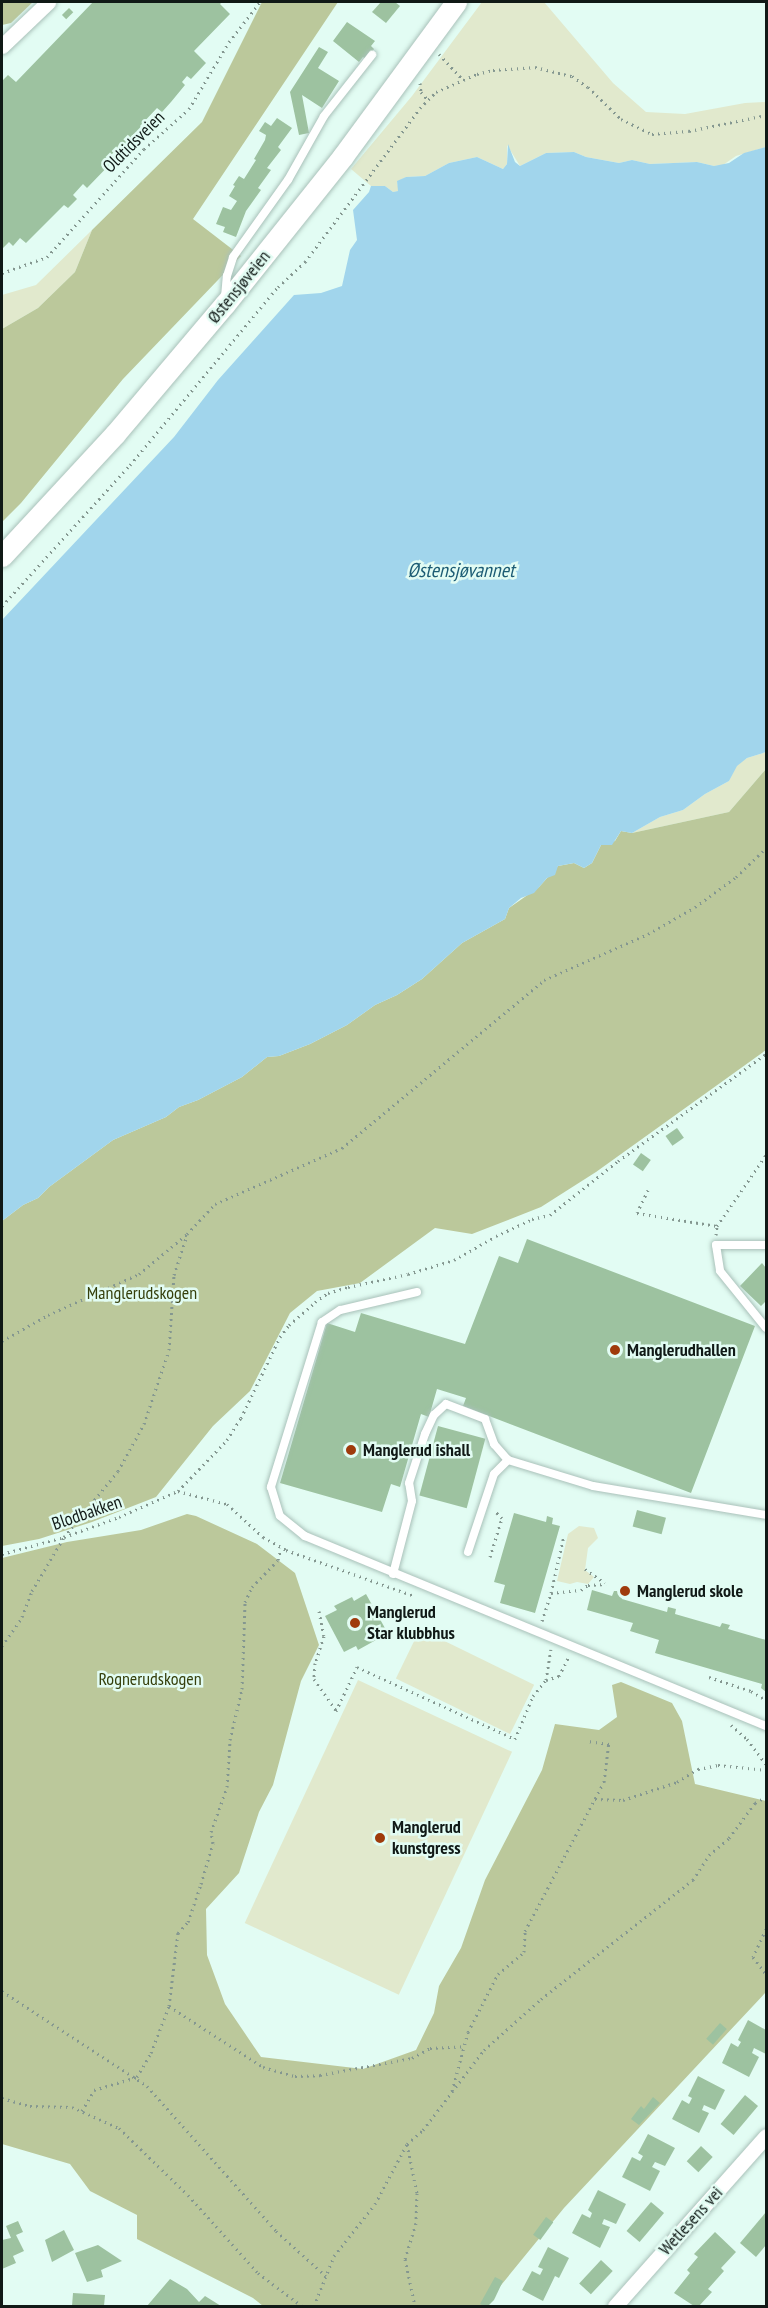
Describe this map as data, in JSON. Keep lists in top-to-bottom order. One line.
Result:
{"streets":{"main road":["Østensjøveien"],"street":["Wetlesens vei"],"path":["Oldtidsveien","Blodbakken"]},"water":["Østensjøvannet"],"parks":["Manglerudskogen","Rognerudskogen"],"places":["Manglerudhallen","Manglerud ishall","Manglerud skole","Manglerud Star klubbhus","Manglerud kunstgress"]}
